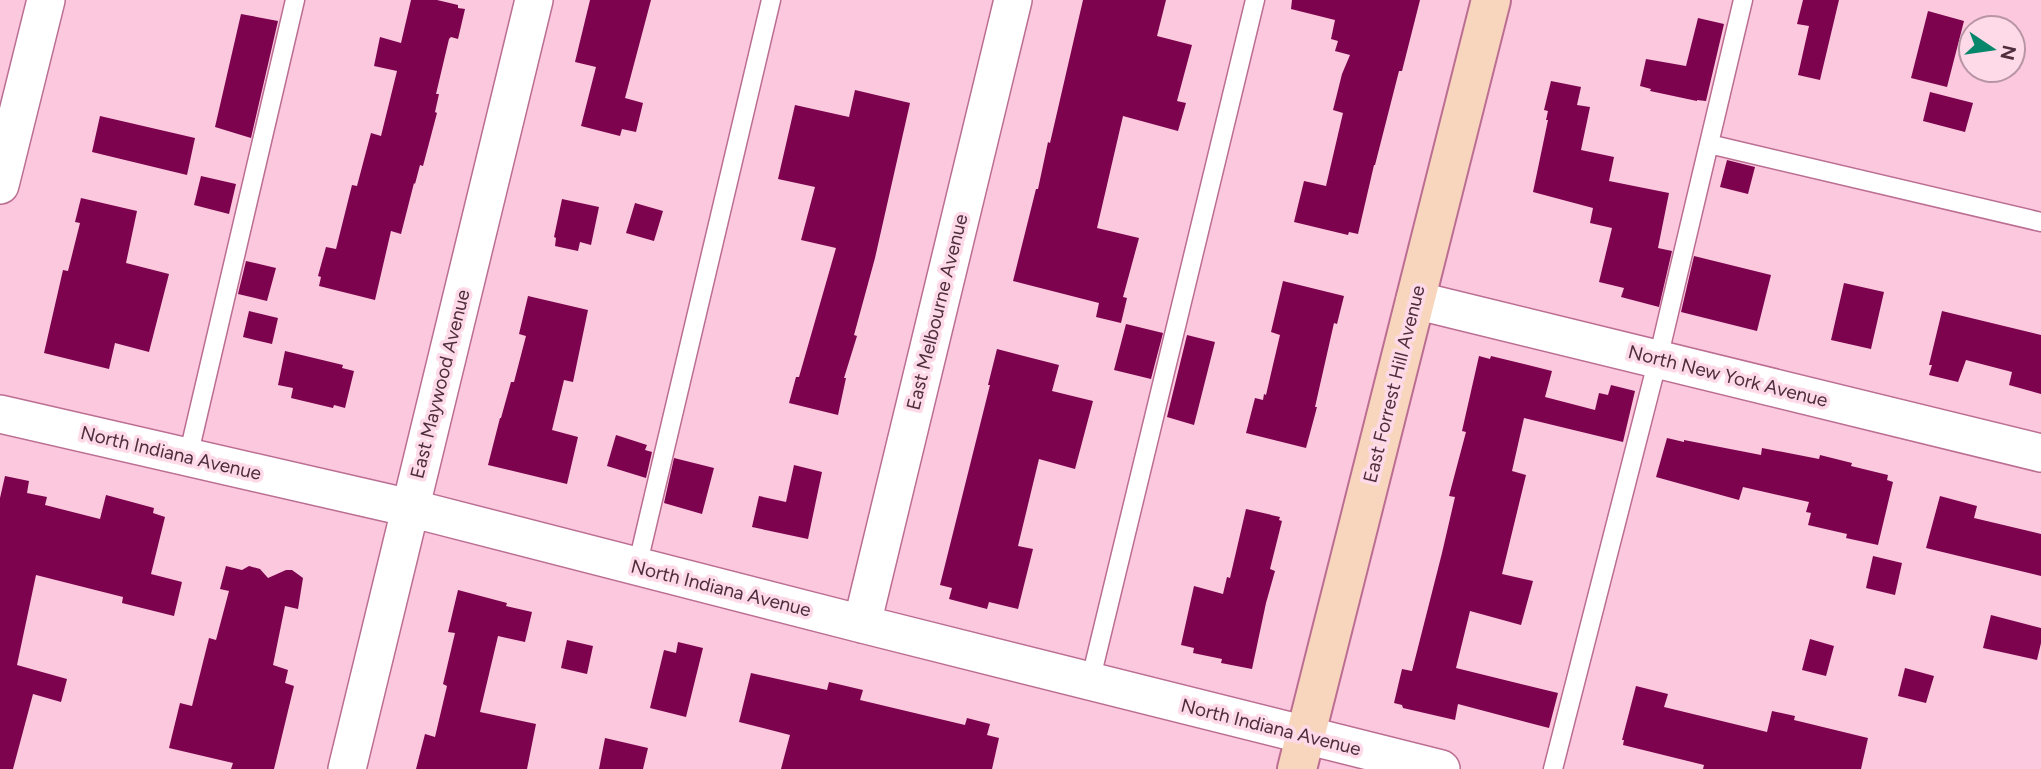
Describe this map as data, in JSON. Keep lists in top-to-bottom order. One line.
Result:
{"streets":{"main road":["East Forrest Hill Avenue"],"street":["East Melbourne Avenue","North New York Avenue","East Maywood Avenue","North Indiana Avenue"]},"crossings":[["East Melbourne Avenue","North Indiana Avenue"],["North New York Avenue","East Forrest Hill Avenue"],["East Maywood Avenue","North Indiana Avenue"],["East Forrest Hill Avenue","North Indiana Avenue"]],"north":"right"}
